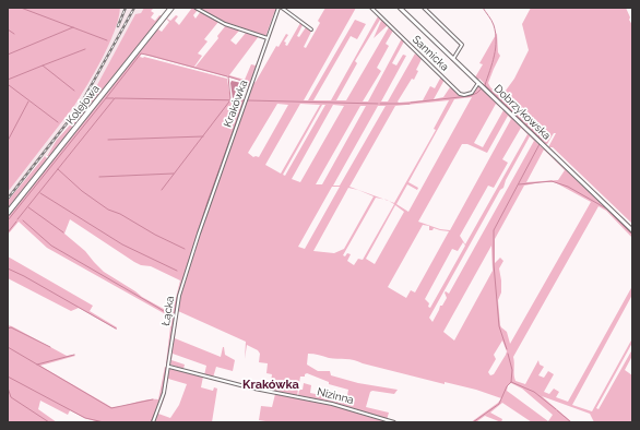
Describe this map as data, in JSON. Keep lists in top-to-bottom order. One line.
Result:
{"streets":{"main road":["Kolejowa","Dobrzykowska"],"street":["Sannicka","Krakówka","Łącka","Nizinna"]},"crossings":[["Sannicka","Dobrzykowska"],["Krakówka","Łącka"],["Łącka","Nizinna"]],"districts":["Krakówka"]}
